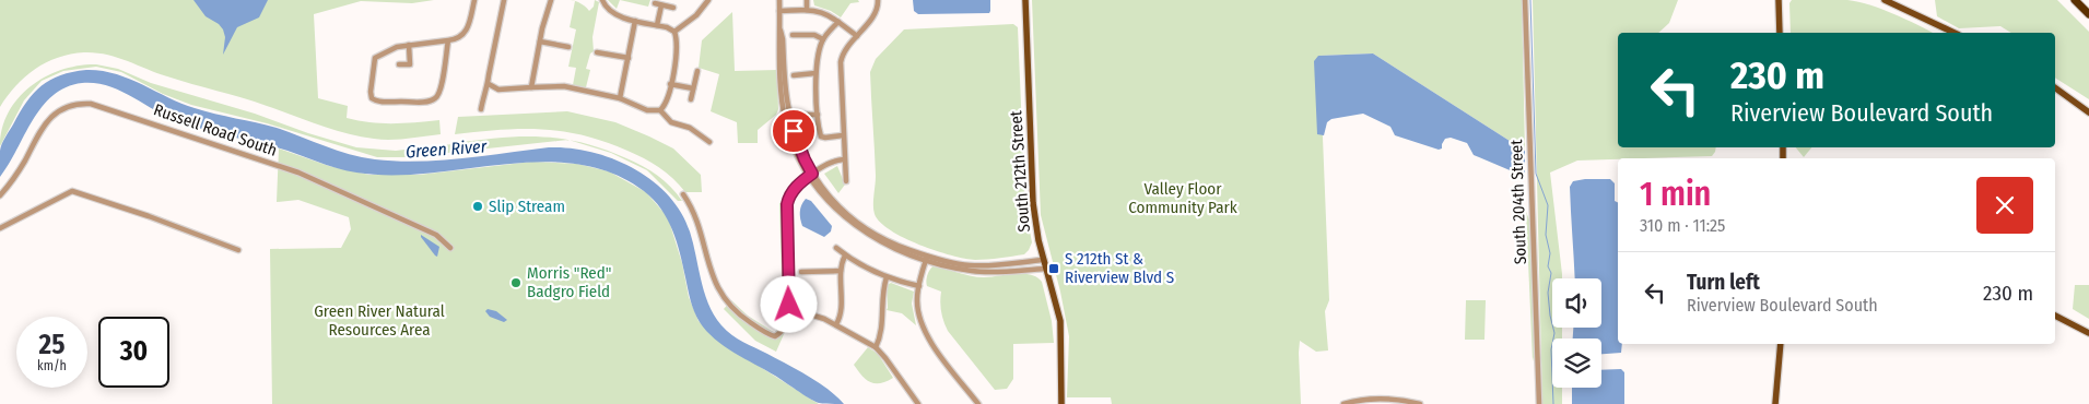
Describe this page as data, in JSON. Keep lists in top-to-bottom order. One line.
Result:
{"streets":{"main road":["South 212th Street"],"street":["Russell Road South","South 204th Street"]},"water":["Green River"],"parks":["Valley Floor Community Park","Green River Natural Resources Area"],"places":{"other":["Slip Stream","Morris \"Red\" Badgro Field"],"transit":["S 212th St & Riverview Blvd S"]},"page":{"turn":["230 m","Riverview Boulevard South"],"heading":["1 min","310 m · 11:25"],"list":[{"name":"Turn left","note":"Riverview Boulevard South","value":"230 m"}],"speed":"25 km/h","limit":"30"}}
